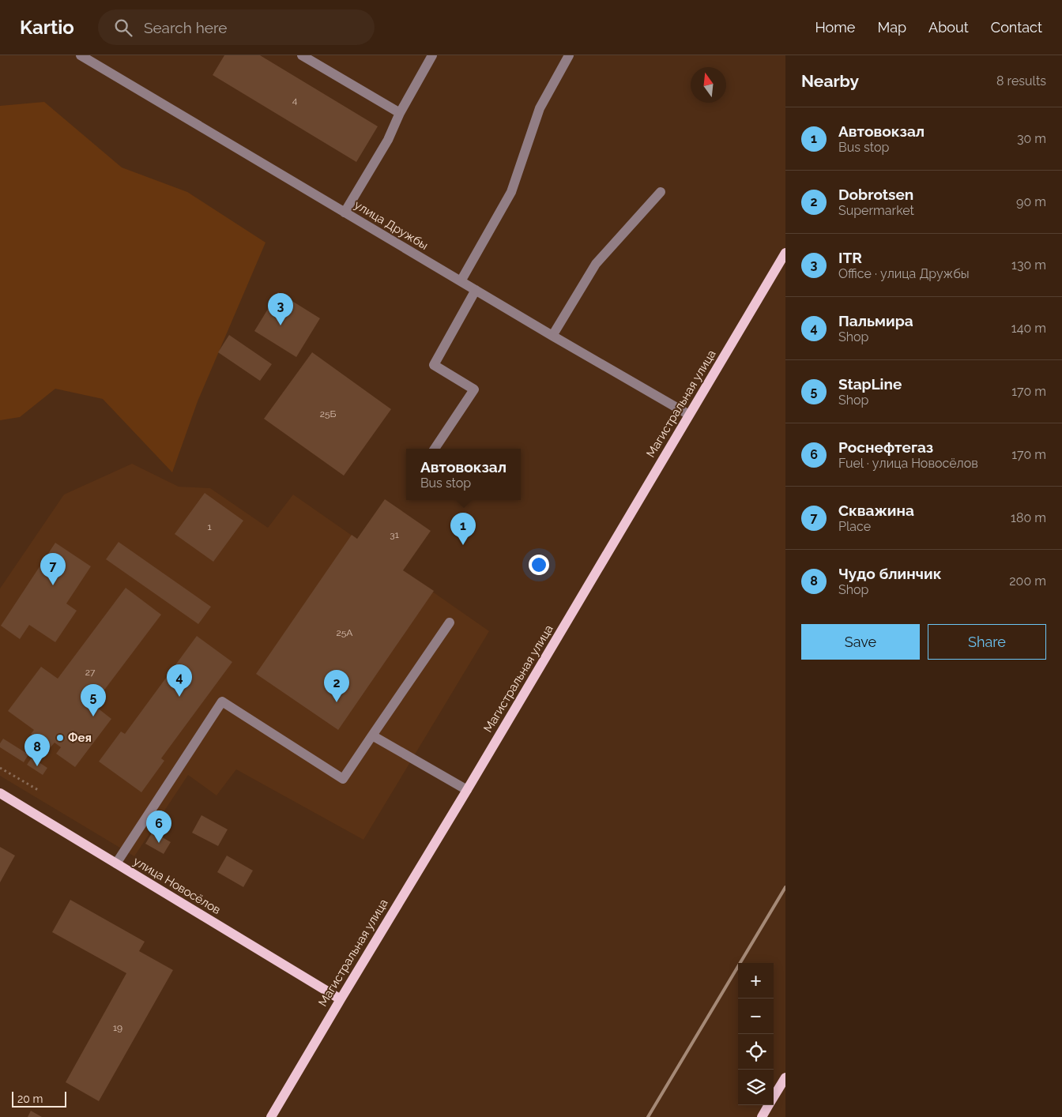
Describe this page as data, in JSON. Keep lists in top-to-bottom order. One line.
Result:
{"streets":{"main road":["Магистральная улица","улица Новосёлов"],"street":["улица Дружбы"]},"crossings":[["улица Дружбы","Магистральная улица"],["Магистральная улица","улица Новосёлов"]],"places":["Фея"],"house_numbers":["4","25Б","1","31","25А","27","19"],"scale_bar":"20 m","north":"top","page":{"header":"Kartio","search":"Search here","nav":["Home","Map","About","Contact"],"heading":["Nearby","8 results"],"list":[{"mark":"1","name":"Автовокзал","note":"Bus stop","value":"30 m"},{"mark":"2","name":"Dobrotsen","note":"Supermarket","value":"90 m"},{"mark":"3","name":"ITR","note":"Office · улица Дружбы","value":"130 m"},{"mark":"4","name":"Пальмира","note":"Shop","value":"140 m"},{"mark":"5","name":"StapLine","note":"Shop","value":"170 m"},{"mark":"6","name":"Роснефтегаз","note":"Fuel · улица Новосёлов","value":"170 m"},{"mark":"7","name":"Скважина","note":"Place","value":"180 m"},{"mark":"8","name":"Чудо блинчик","note":"Shop","value":"200 m"}],"pins":["3","1","7","4","2","5","8","6"],"popup":["Автовокзал","Bus stop"],"buttons":["Save","Share"],"map_buttons":["+","−"],"scale":"20 m"}}
